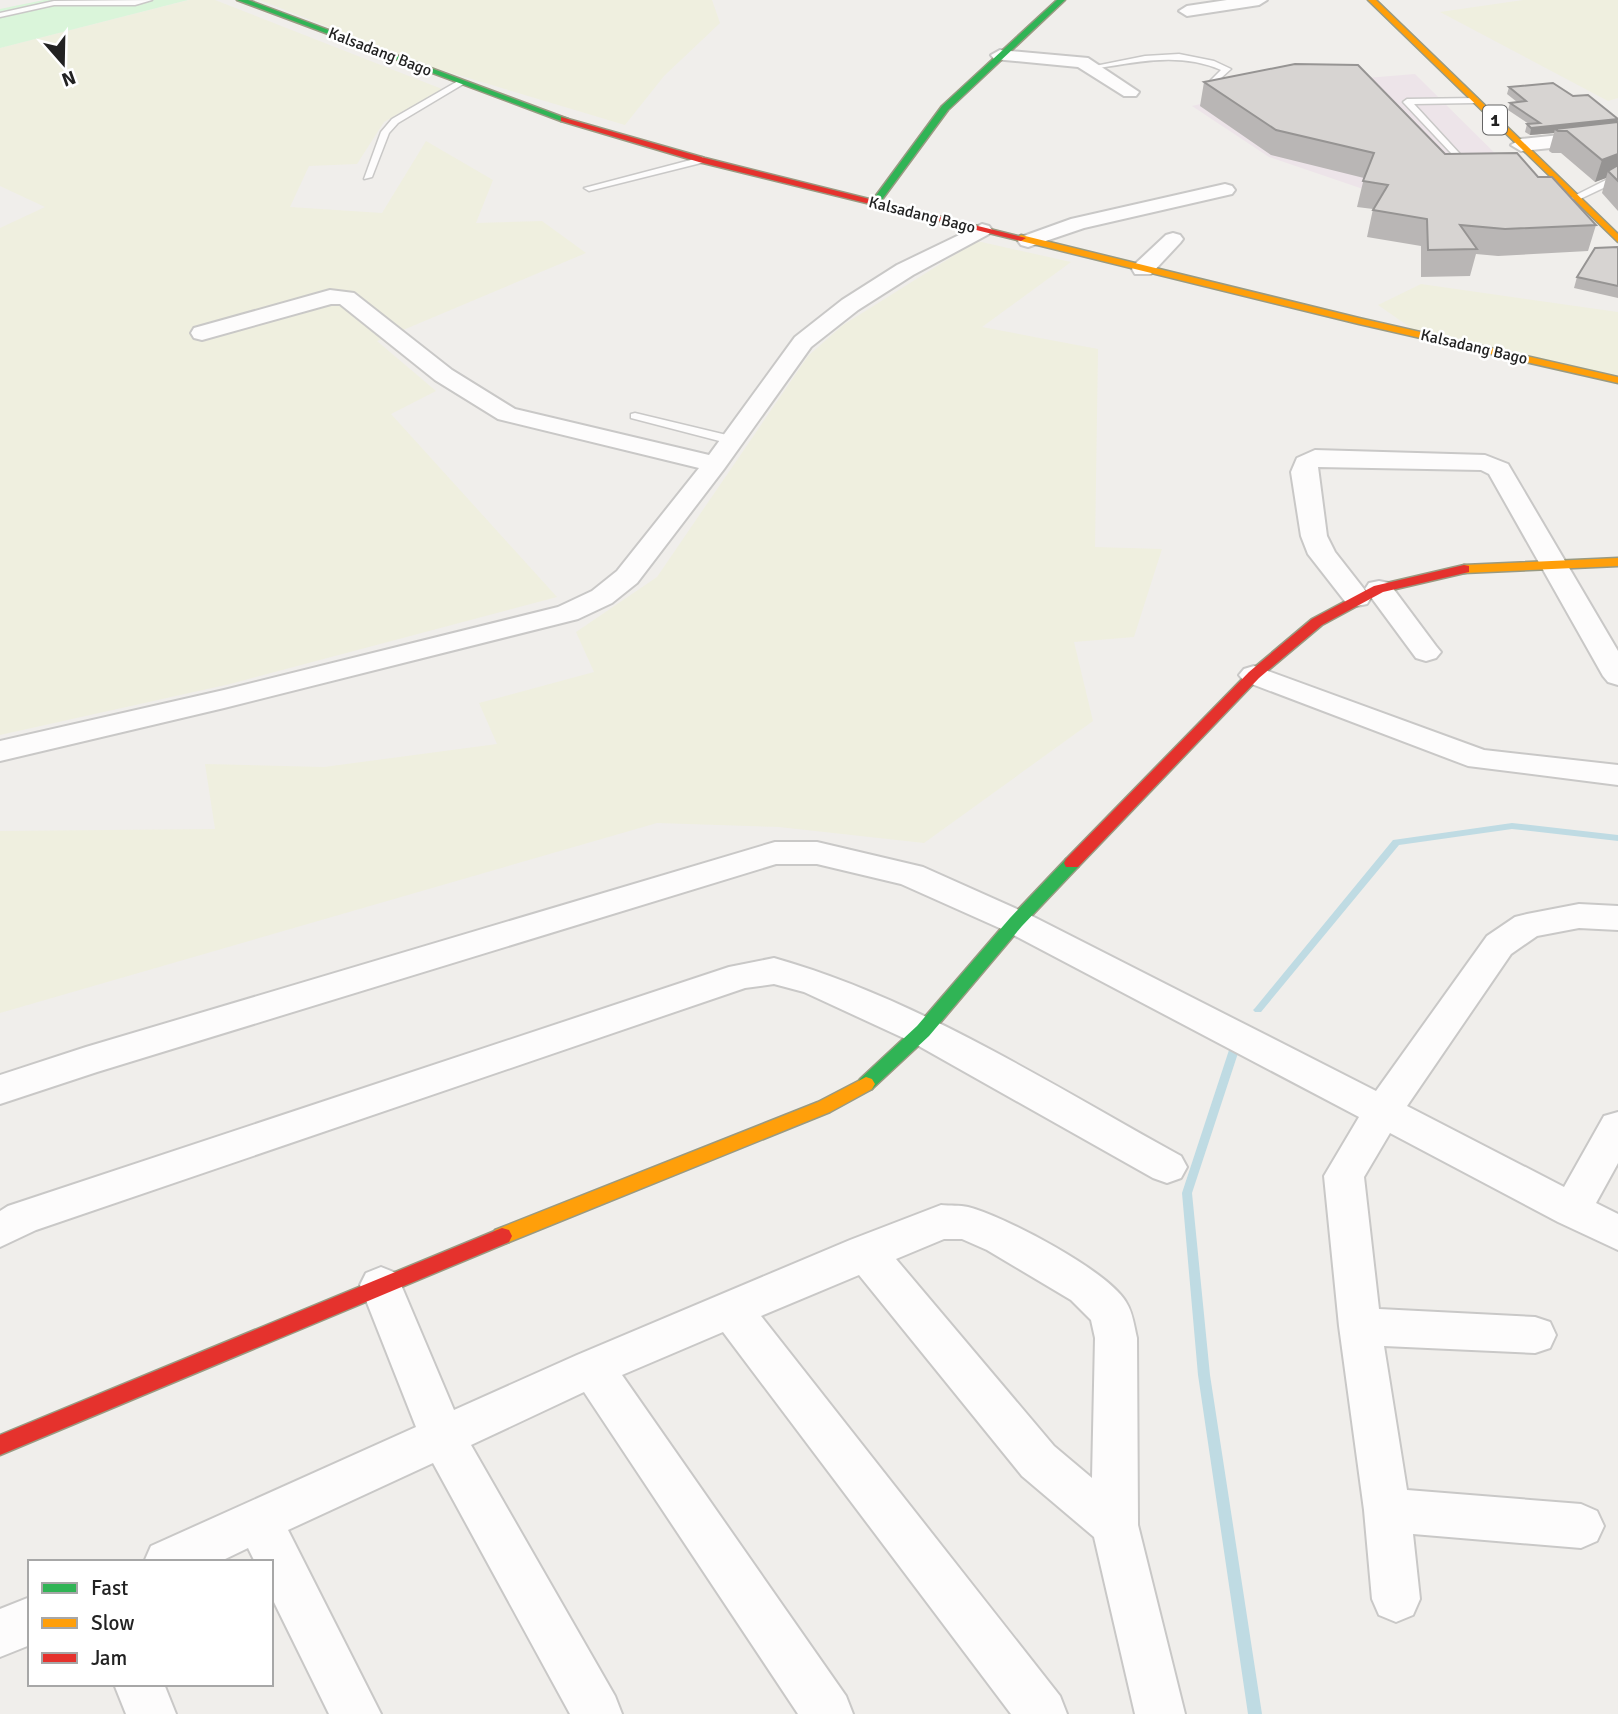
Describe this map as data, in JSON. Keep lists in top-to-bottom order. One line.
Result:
{"streets":{"main road":["Kalsadang Bago","1"]},"legend":["Fast","Slow","Jam"],"north":"bottom"}
